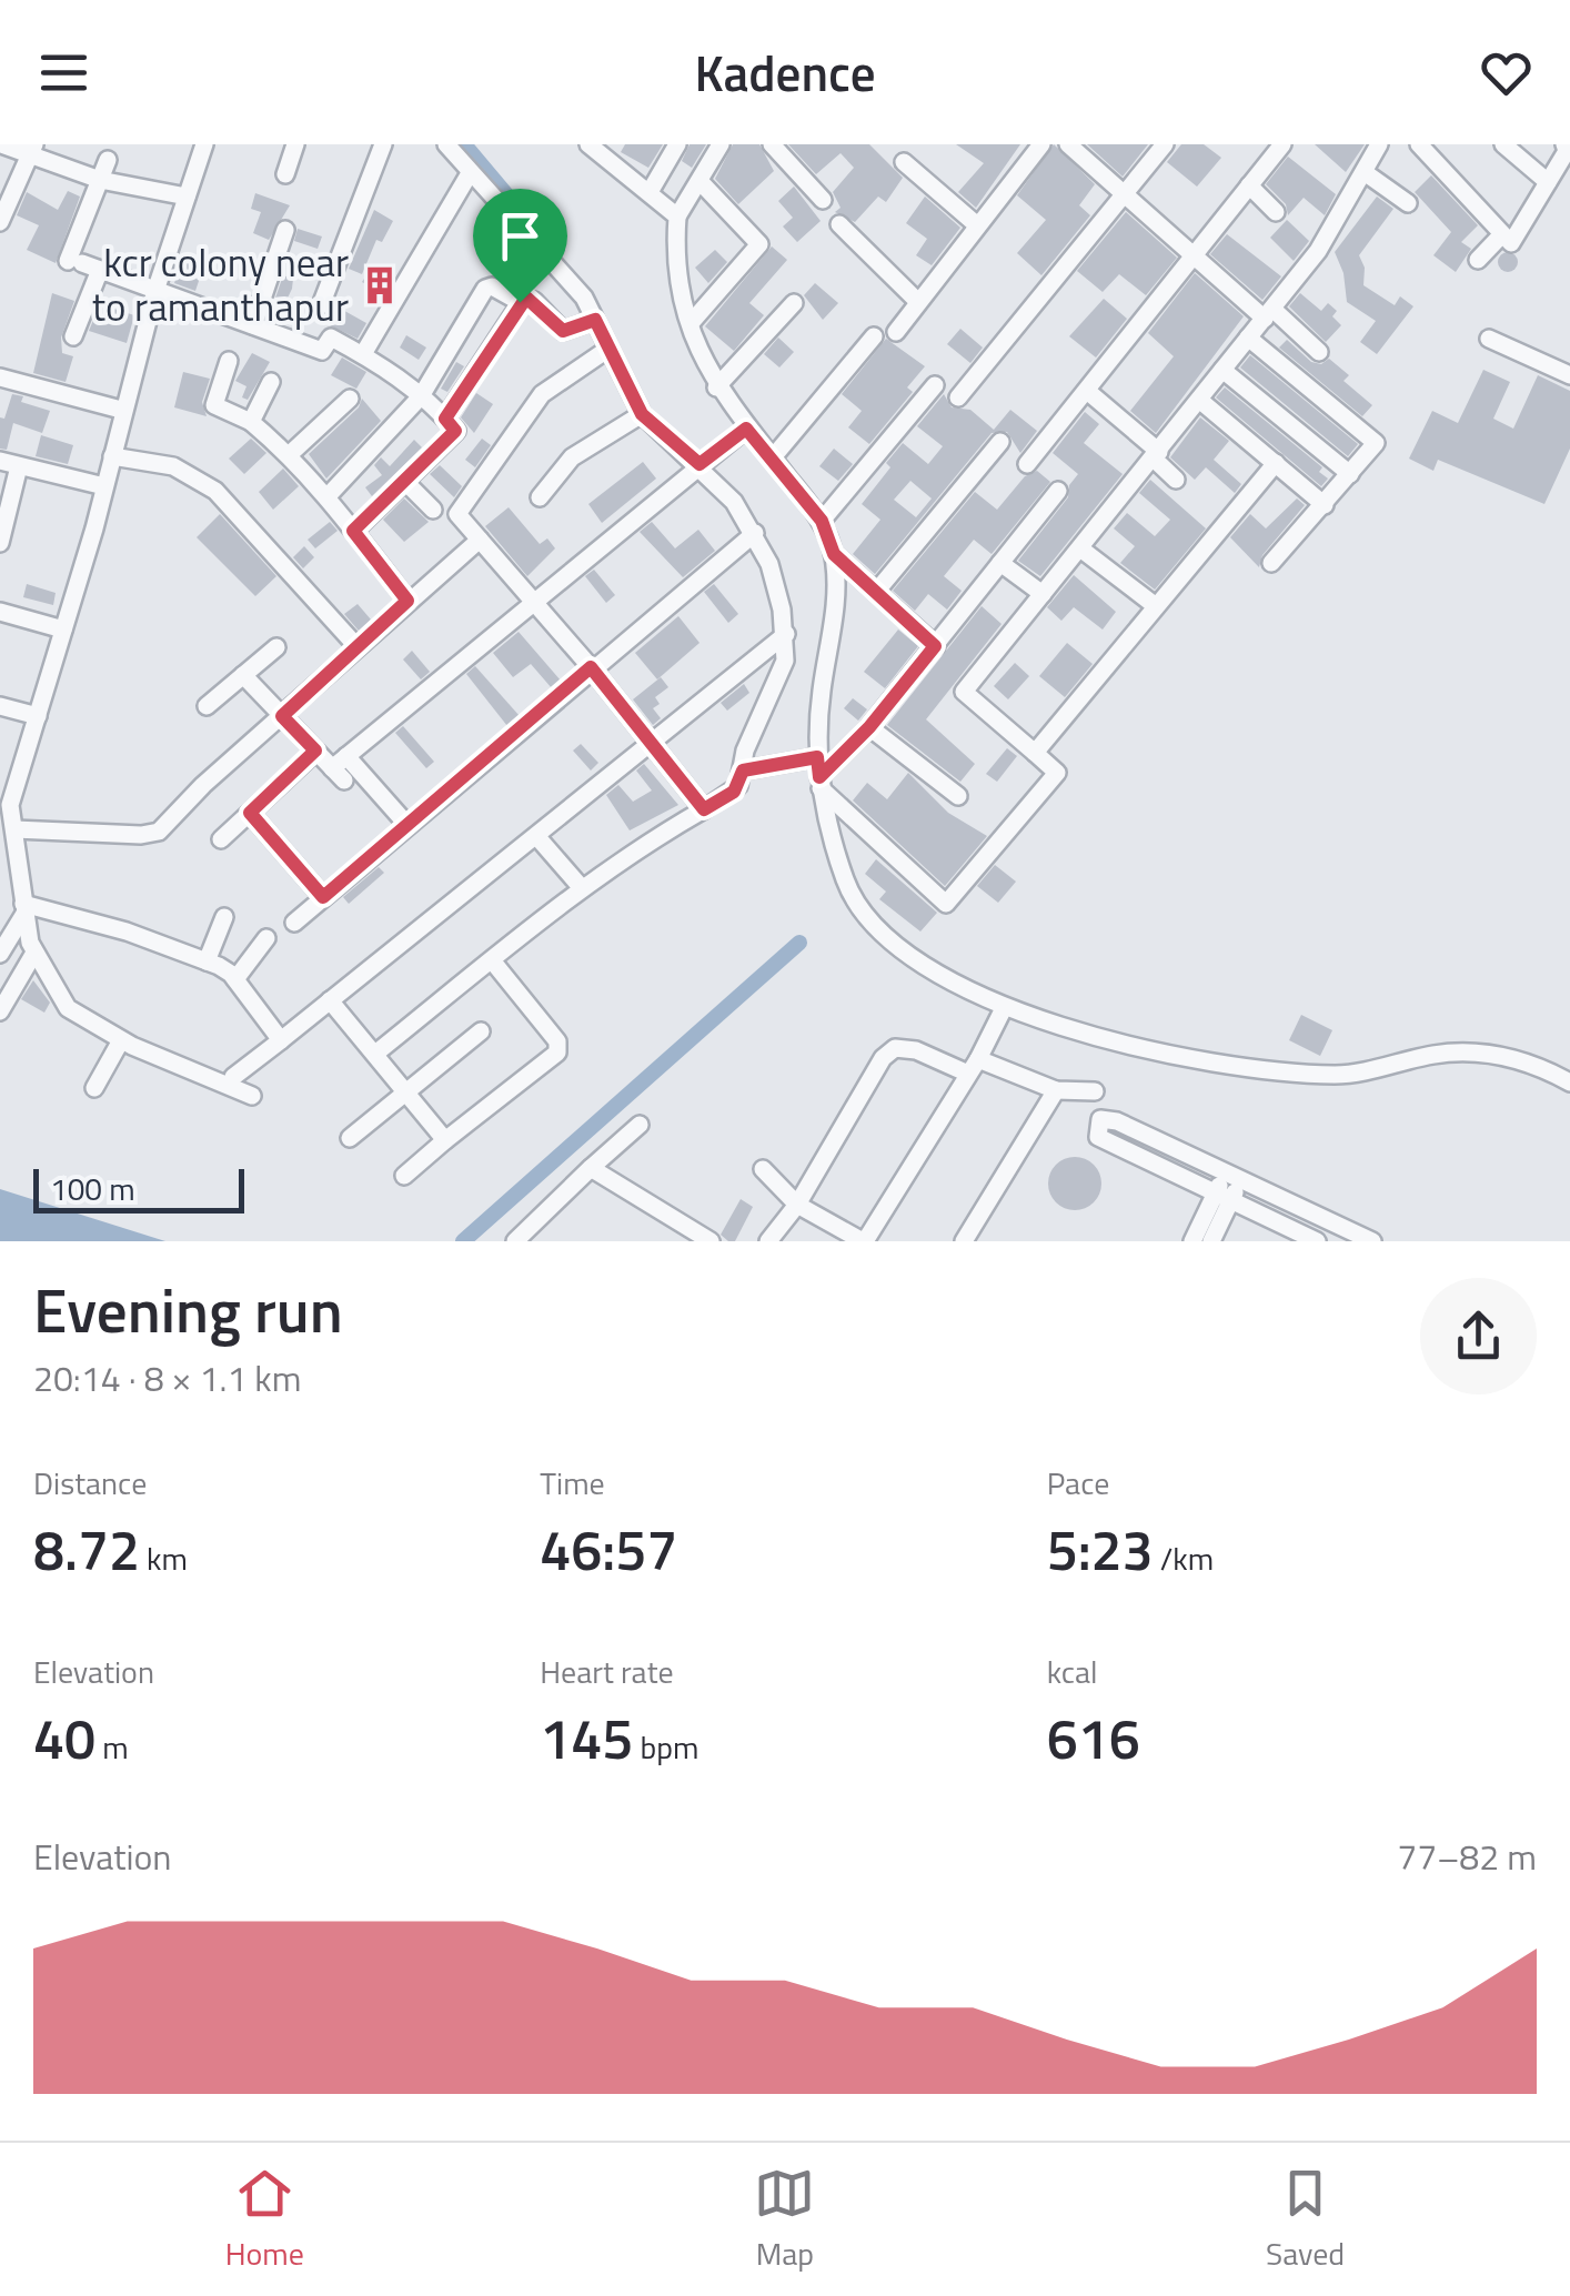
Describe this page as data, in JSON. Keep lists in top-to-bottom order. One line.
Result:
{"places":{"building":["kcr colony near to ramanthapur"]},"scale_bar":"100 m","page":{"header":"Kadence","scale":"100 m","heading":["Evening run","20:14 · 8 × 1.1 km"],"stats":[["Distance","8.72 km"],["Time","46:57"],["Pace","5:23 /km"],["Elevation","40 m"],["Heart rate","145 bpm"],["kcal","616"]],"chart":["Elevation","77–82 m"],"tabs":["Home","Map","Saved"]}}
